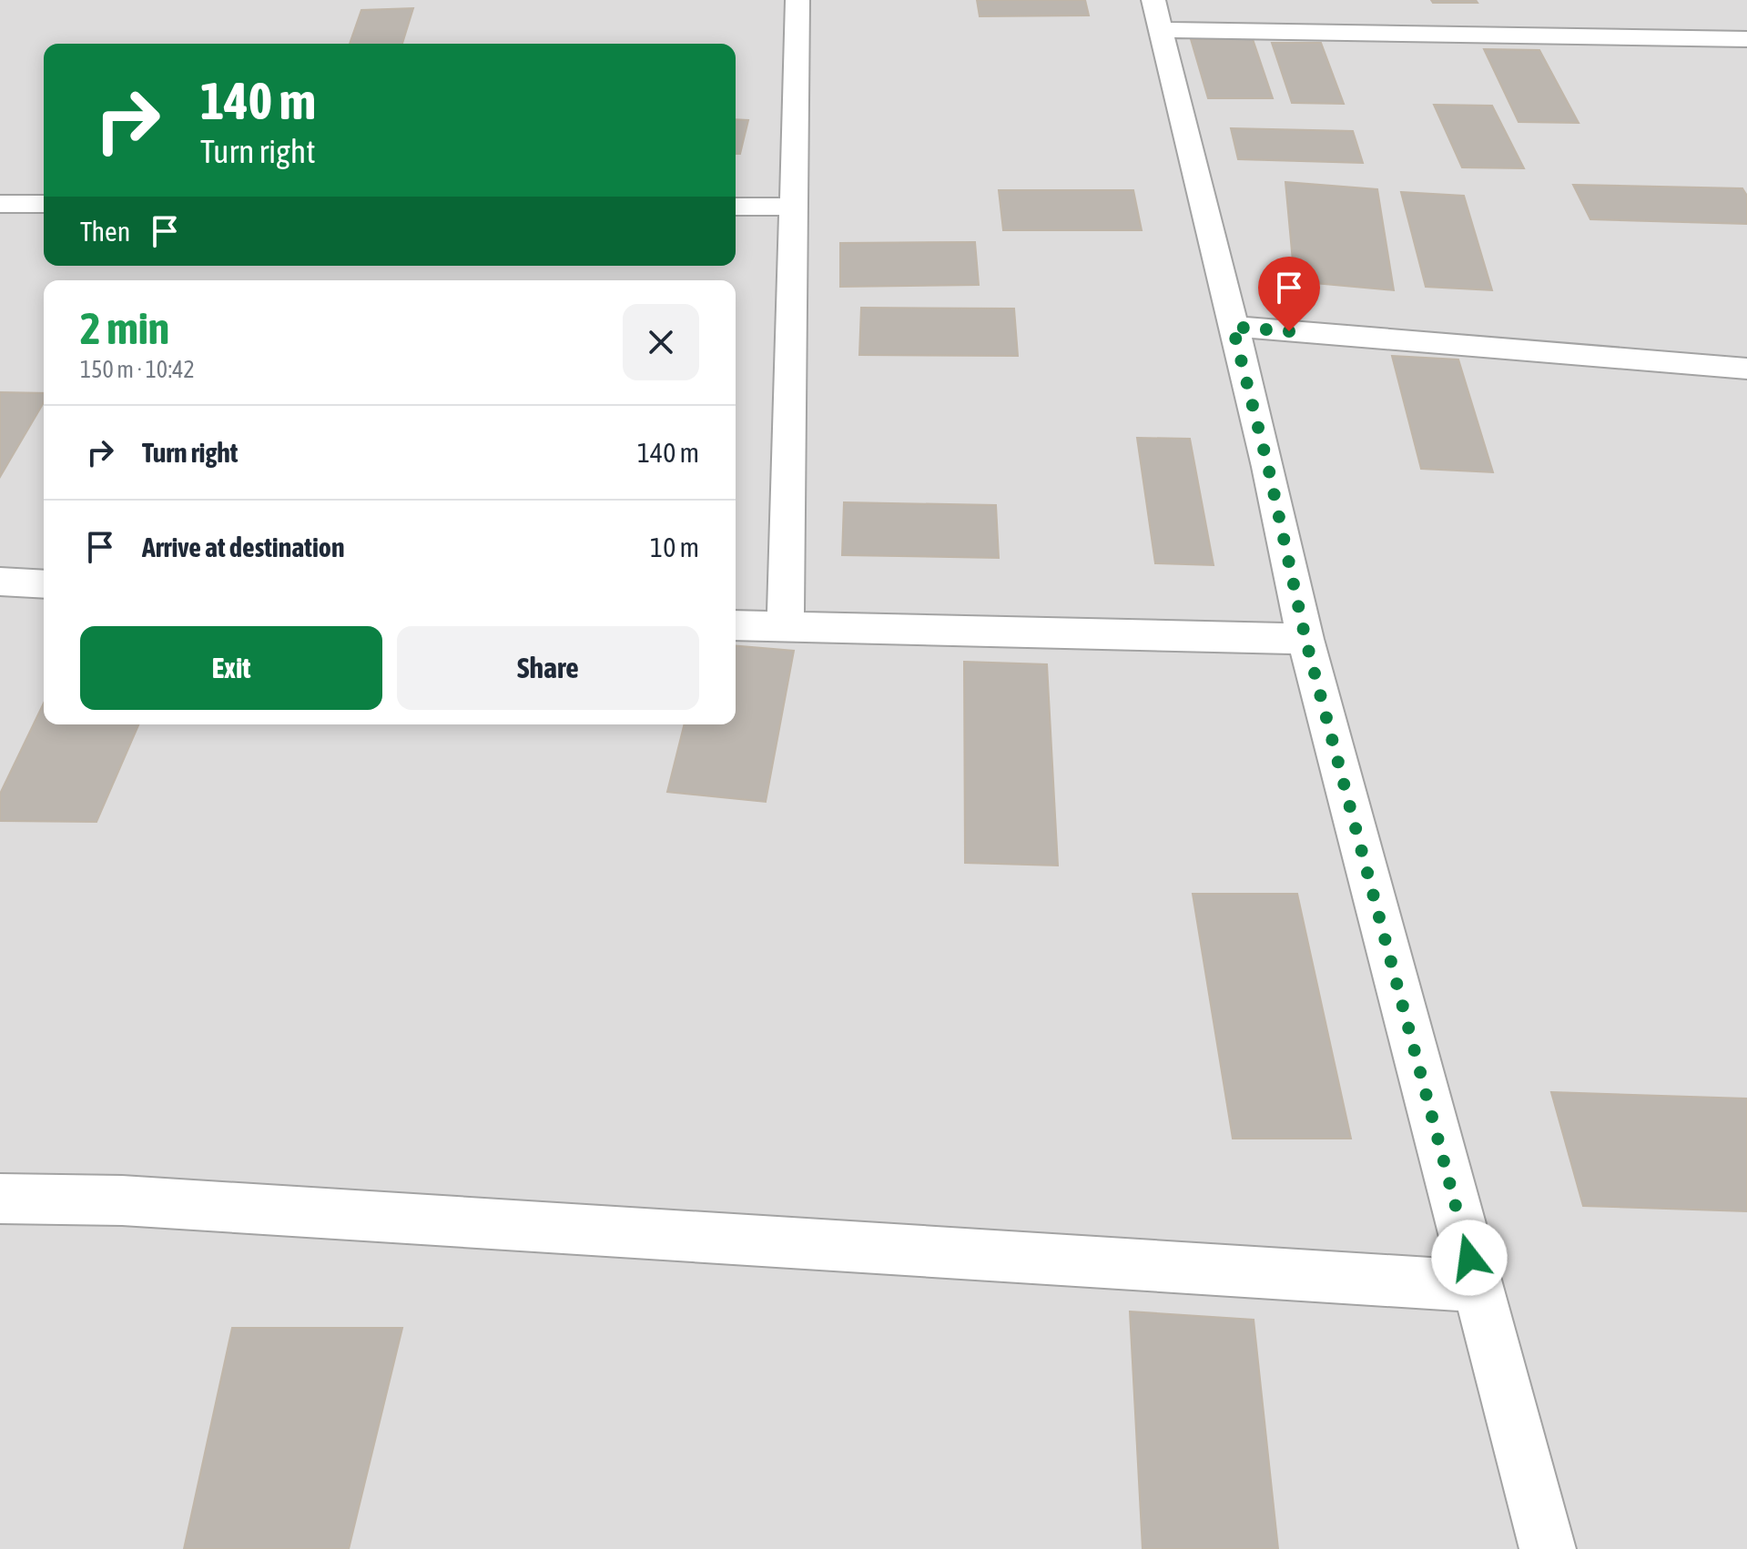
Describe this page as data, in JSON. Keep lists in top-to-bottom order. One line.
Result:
{"page":{"turn":["140 m","Turn right"],"then":"Then","heading":["2 min","150 m · 10:42"],"list":[{"name":"Turn right","value":"140 m"},{"name":"Arrive at destination","value":"10 m"}],"buttons":["Exit","Share"]}}
